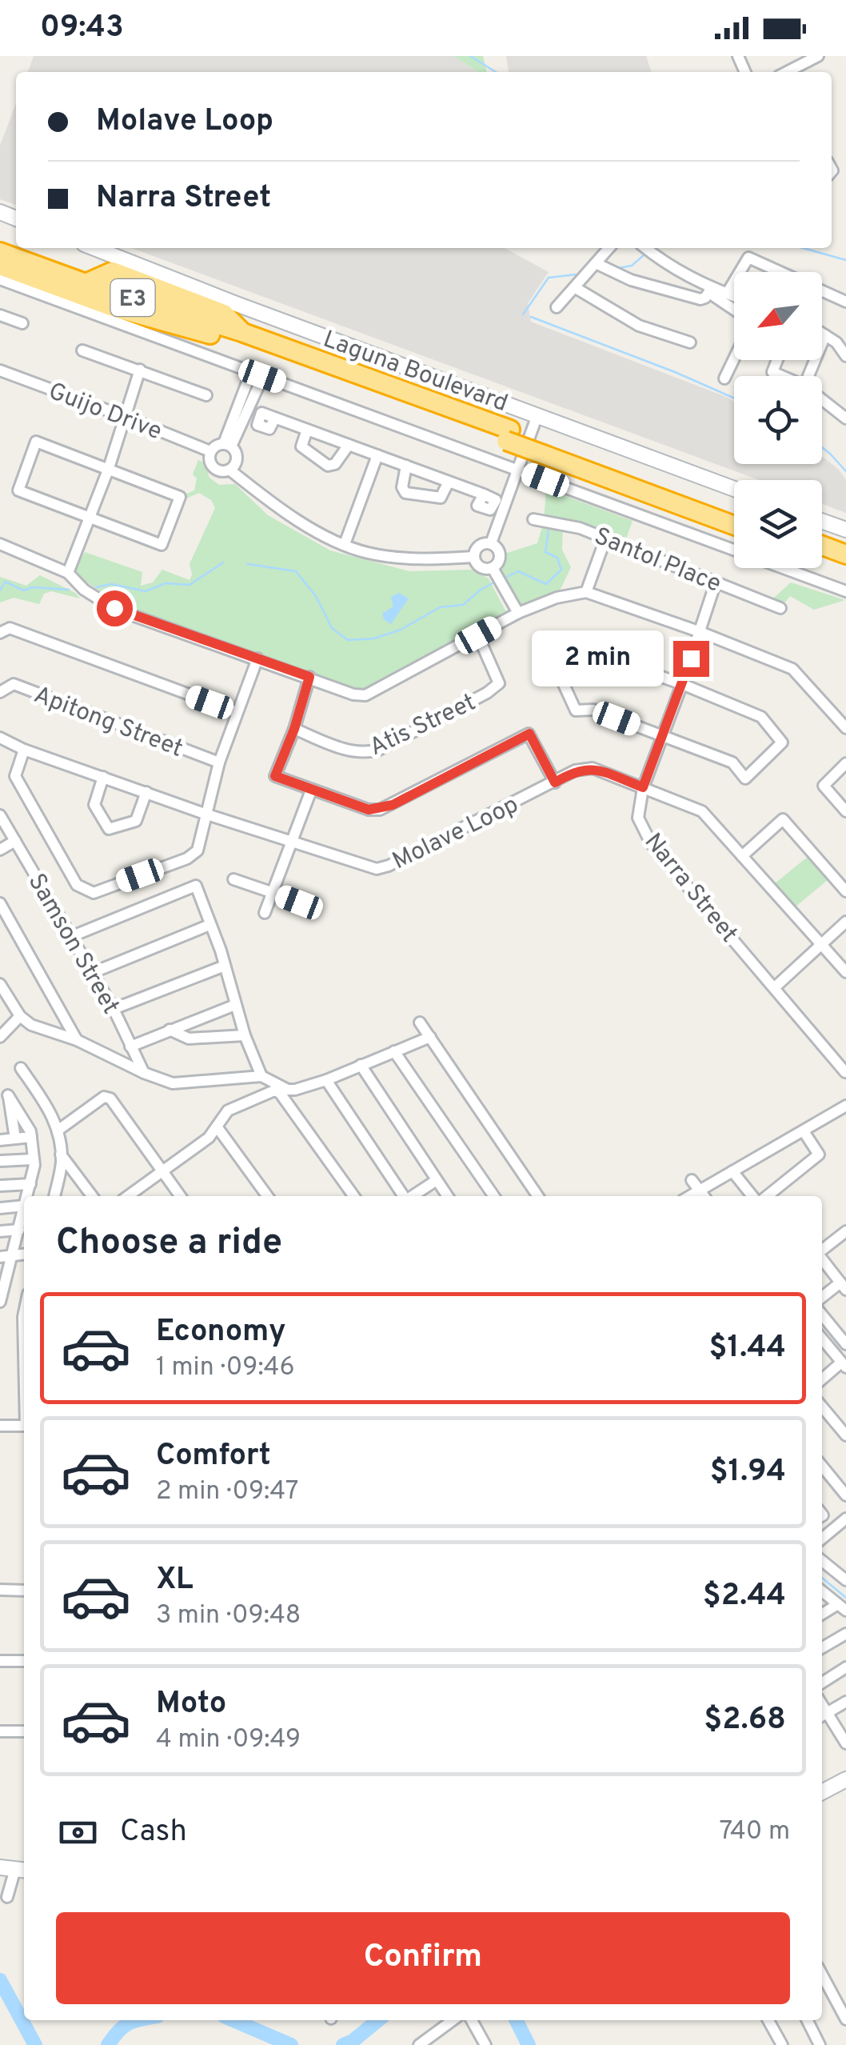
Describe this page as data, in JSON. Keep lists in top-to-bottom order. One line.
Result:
{"streets":{"highway":["E3"],"main road":["Laguna Boulevard"],"street":["Guijo Drive","Santol Place","Apitong Street","Atis Street","Molave Loop","Narra Street","Samson Street"]},"crossings":[["Santol Place","Narra Street"],["Molave Loop","Narra Street"]],"north":"bottom left","page":{"status":"09:43","banner":["Molave Loop","Narra Street"],"bubble":"2 min","heading":"Choose a ride","list":[{"name":"Economy","note":"1 min · 09:46","value":"$1.44"},{"name":"Comfort","note":"2 min · 09:47","value":"$1.94"},{"name":"XL","note":"3 min · 09:48","value":"$2.44"},{"name":"Moto","note":"4 min · 09:49","value":"$2.68"}],"pay":["Cash","740 m"],"buttons":"Confirm"}}
